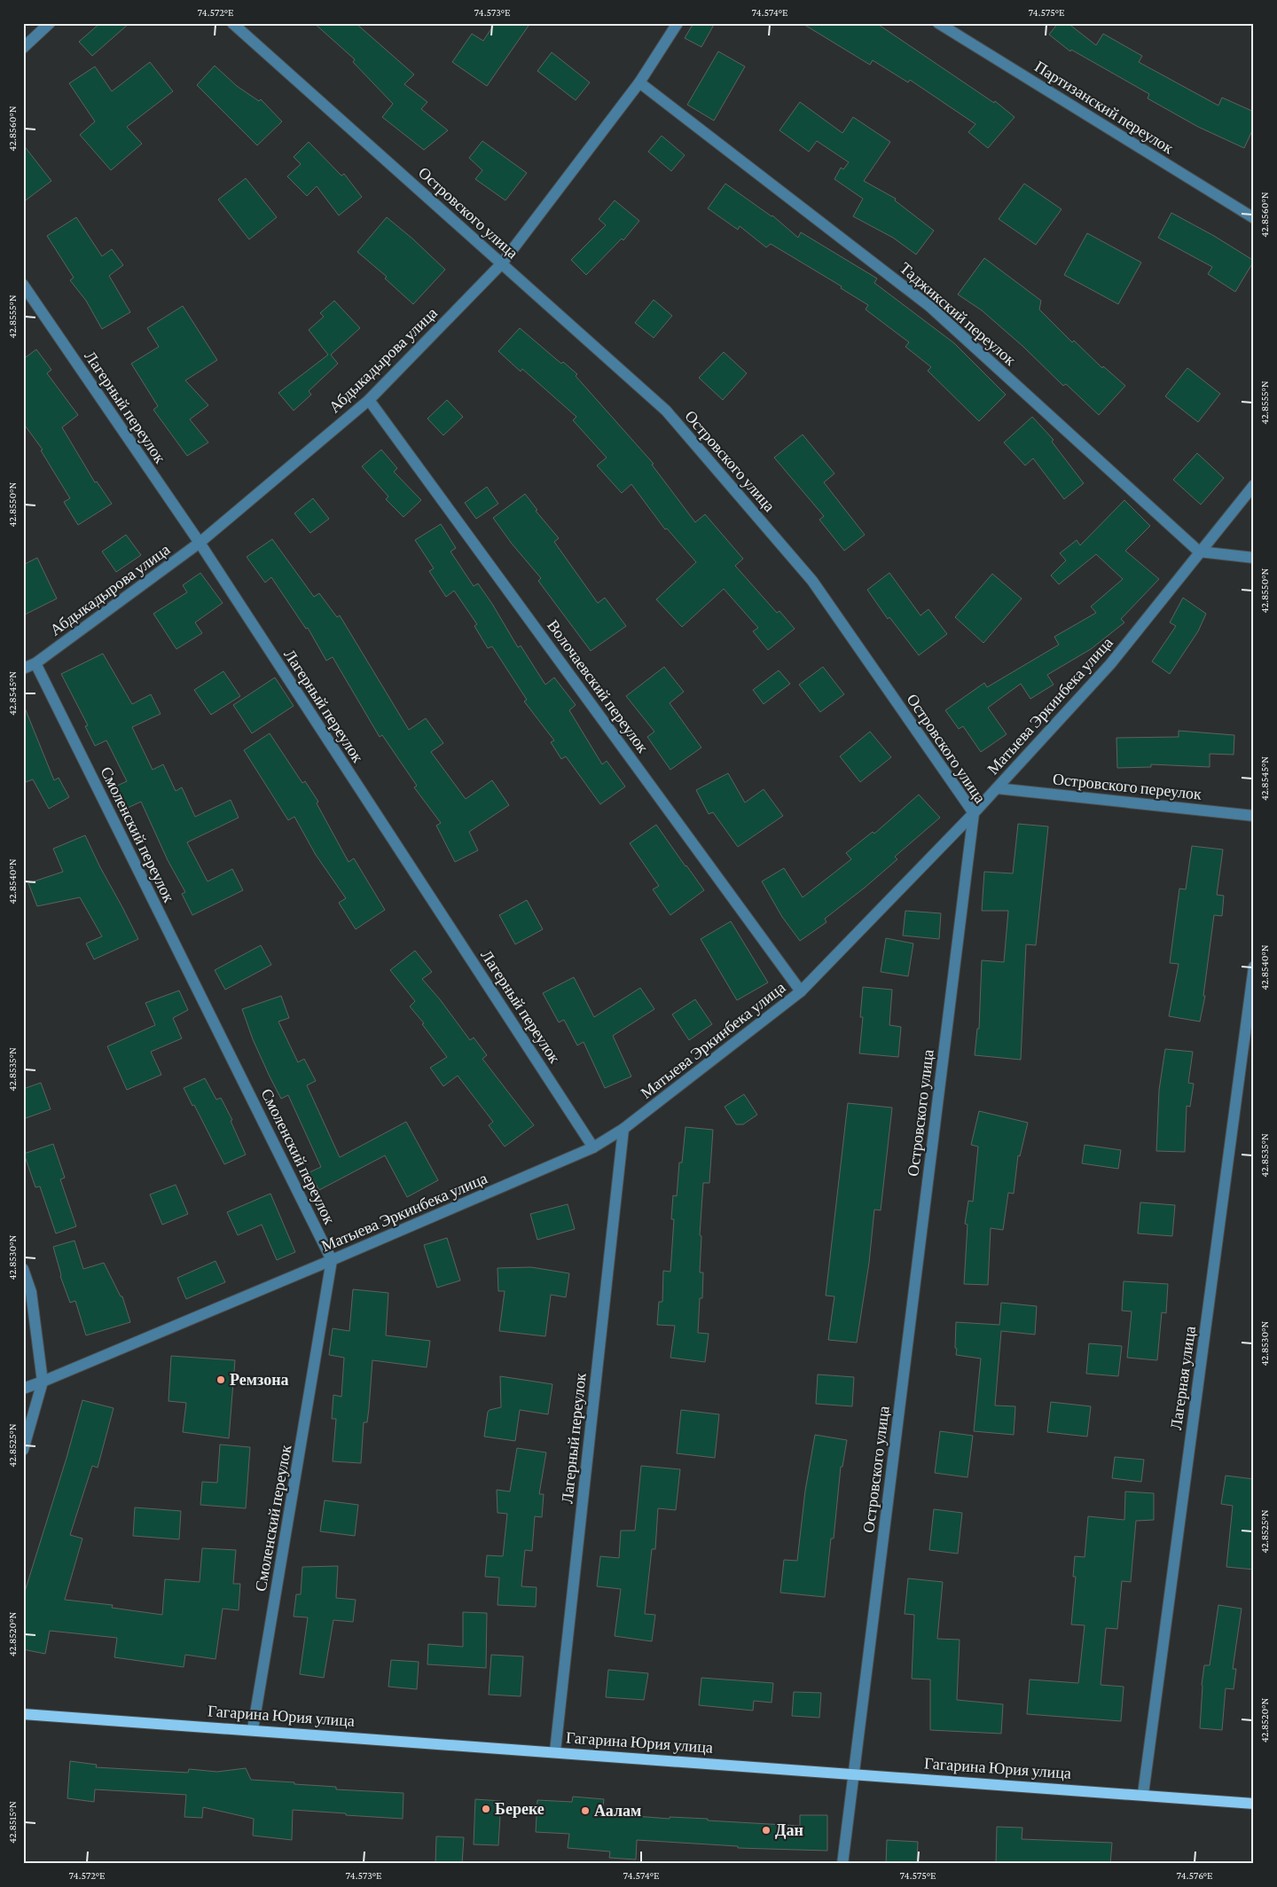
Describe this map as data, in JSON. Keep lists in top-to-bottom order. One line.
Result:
{"streets":{"main road":["Гагарина Юрия улица"],"street":["Партизанский переулок","Островского улица","Таджикский переулок","Абдыкадырова улица","Лагерный переулок","Волочаевский переулок","Матыева Эркинбека улица","Островского переулок","Смоленский переулок","Лагерная улица"]},"crossings":[["Островского улица","Абдыкадырова улица"],["Островского улица","Матыева Эркинбека улица"],["Островского улица","Гагарина Юрия улица"],["Таджикский переулок","Абдыкадырова улица"],["Таджикский переулок","Матыева Эркинбека улица"],["Абдыкадырова улица","Лагерный переулок"],["Абдыкадырова улица","Волочаевский переулок"],["Абдыкадырова улица","Смоленский переулок"],["Лагерный переулок","Матыева Эркинбека улица"],["Лагерный переулок","Гагарина Юрия улица"],["Волочаевский переулок","Матыева Эркинбека улица"],["Матыева Эркинбека улица","Островского переулок"],["Матыева Эркинбека улица","Смоленский переулок"],["Смоленский переулок","Гагарина Юрия улица"],["Лагерная улица","Гагарина Юрия улица"]],"places":["Ремзона","Береке","Аалам","Дан"],"coordinates":["74.572°E","74.573°E","74.574°E","74.575°E","42.8560°N","42.8555°N","42.8550°N","42.8545°N","42.8540°N","42.8535°N","42.8530°N","42.8525°N","42.8520°N","42.8515°N","74.576°E"]}
